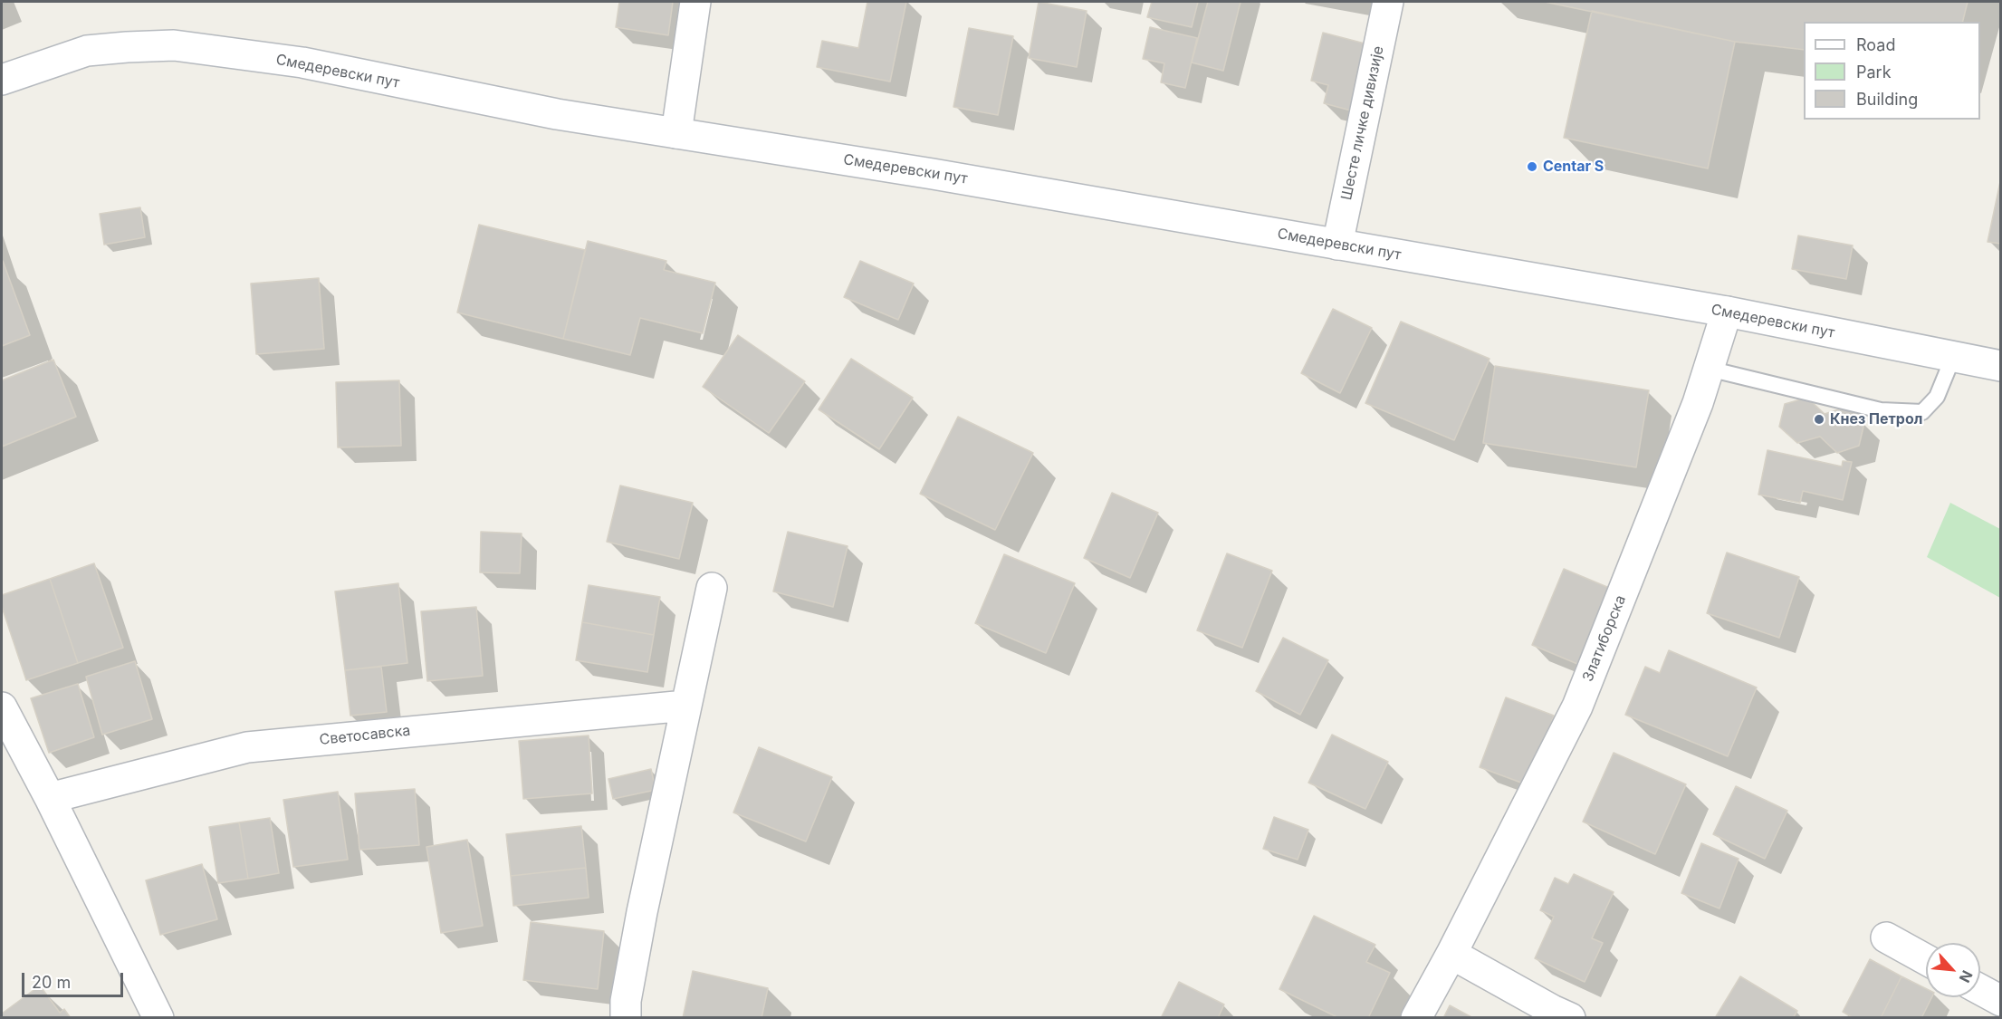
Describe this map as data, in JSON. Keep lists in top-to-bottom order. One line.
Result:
{"streets":{"street":["Смедеревски пут","Шесте личке дивизије","Златиборска","Светосавска"]},"crossings":[["Смедеревски пут","Шесте личке дивизије"],["Смедеревски пут","Златиборска"]],"places":["Centar S","Кнез Петрол"],"legend":["Road","Park","Building"],"scale_bar":"20 m","north":"bottom right"}
